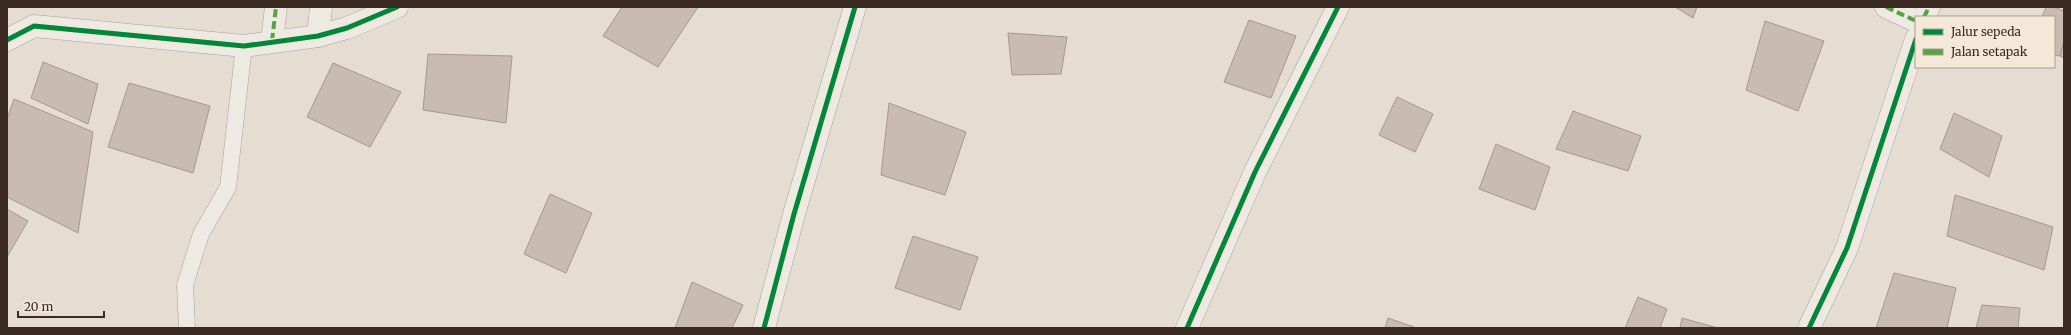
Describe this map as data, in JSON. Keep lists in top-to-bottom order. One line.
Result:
{"legend":["Jalur sepeda","Jalan setapak"],"scale_bar":"20 m"}
